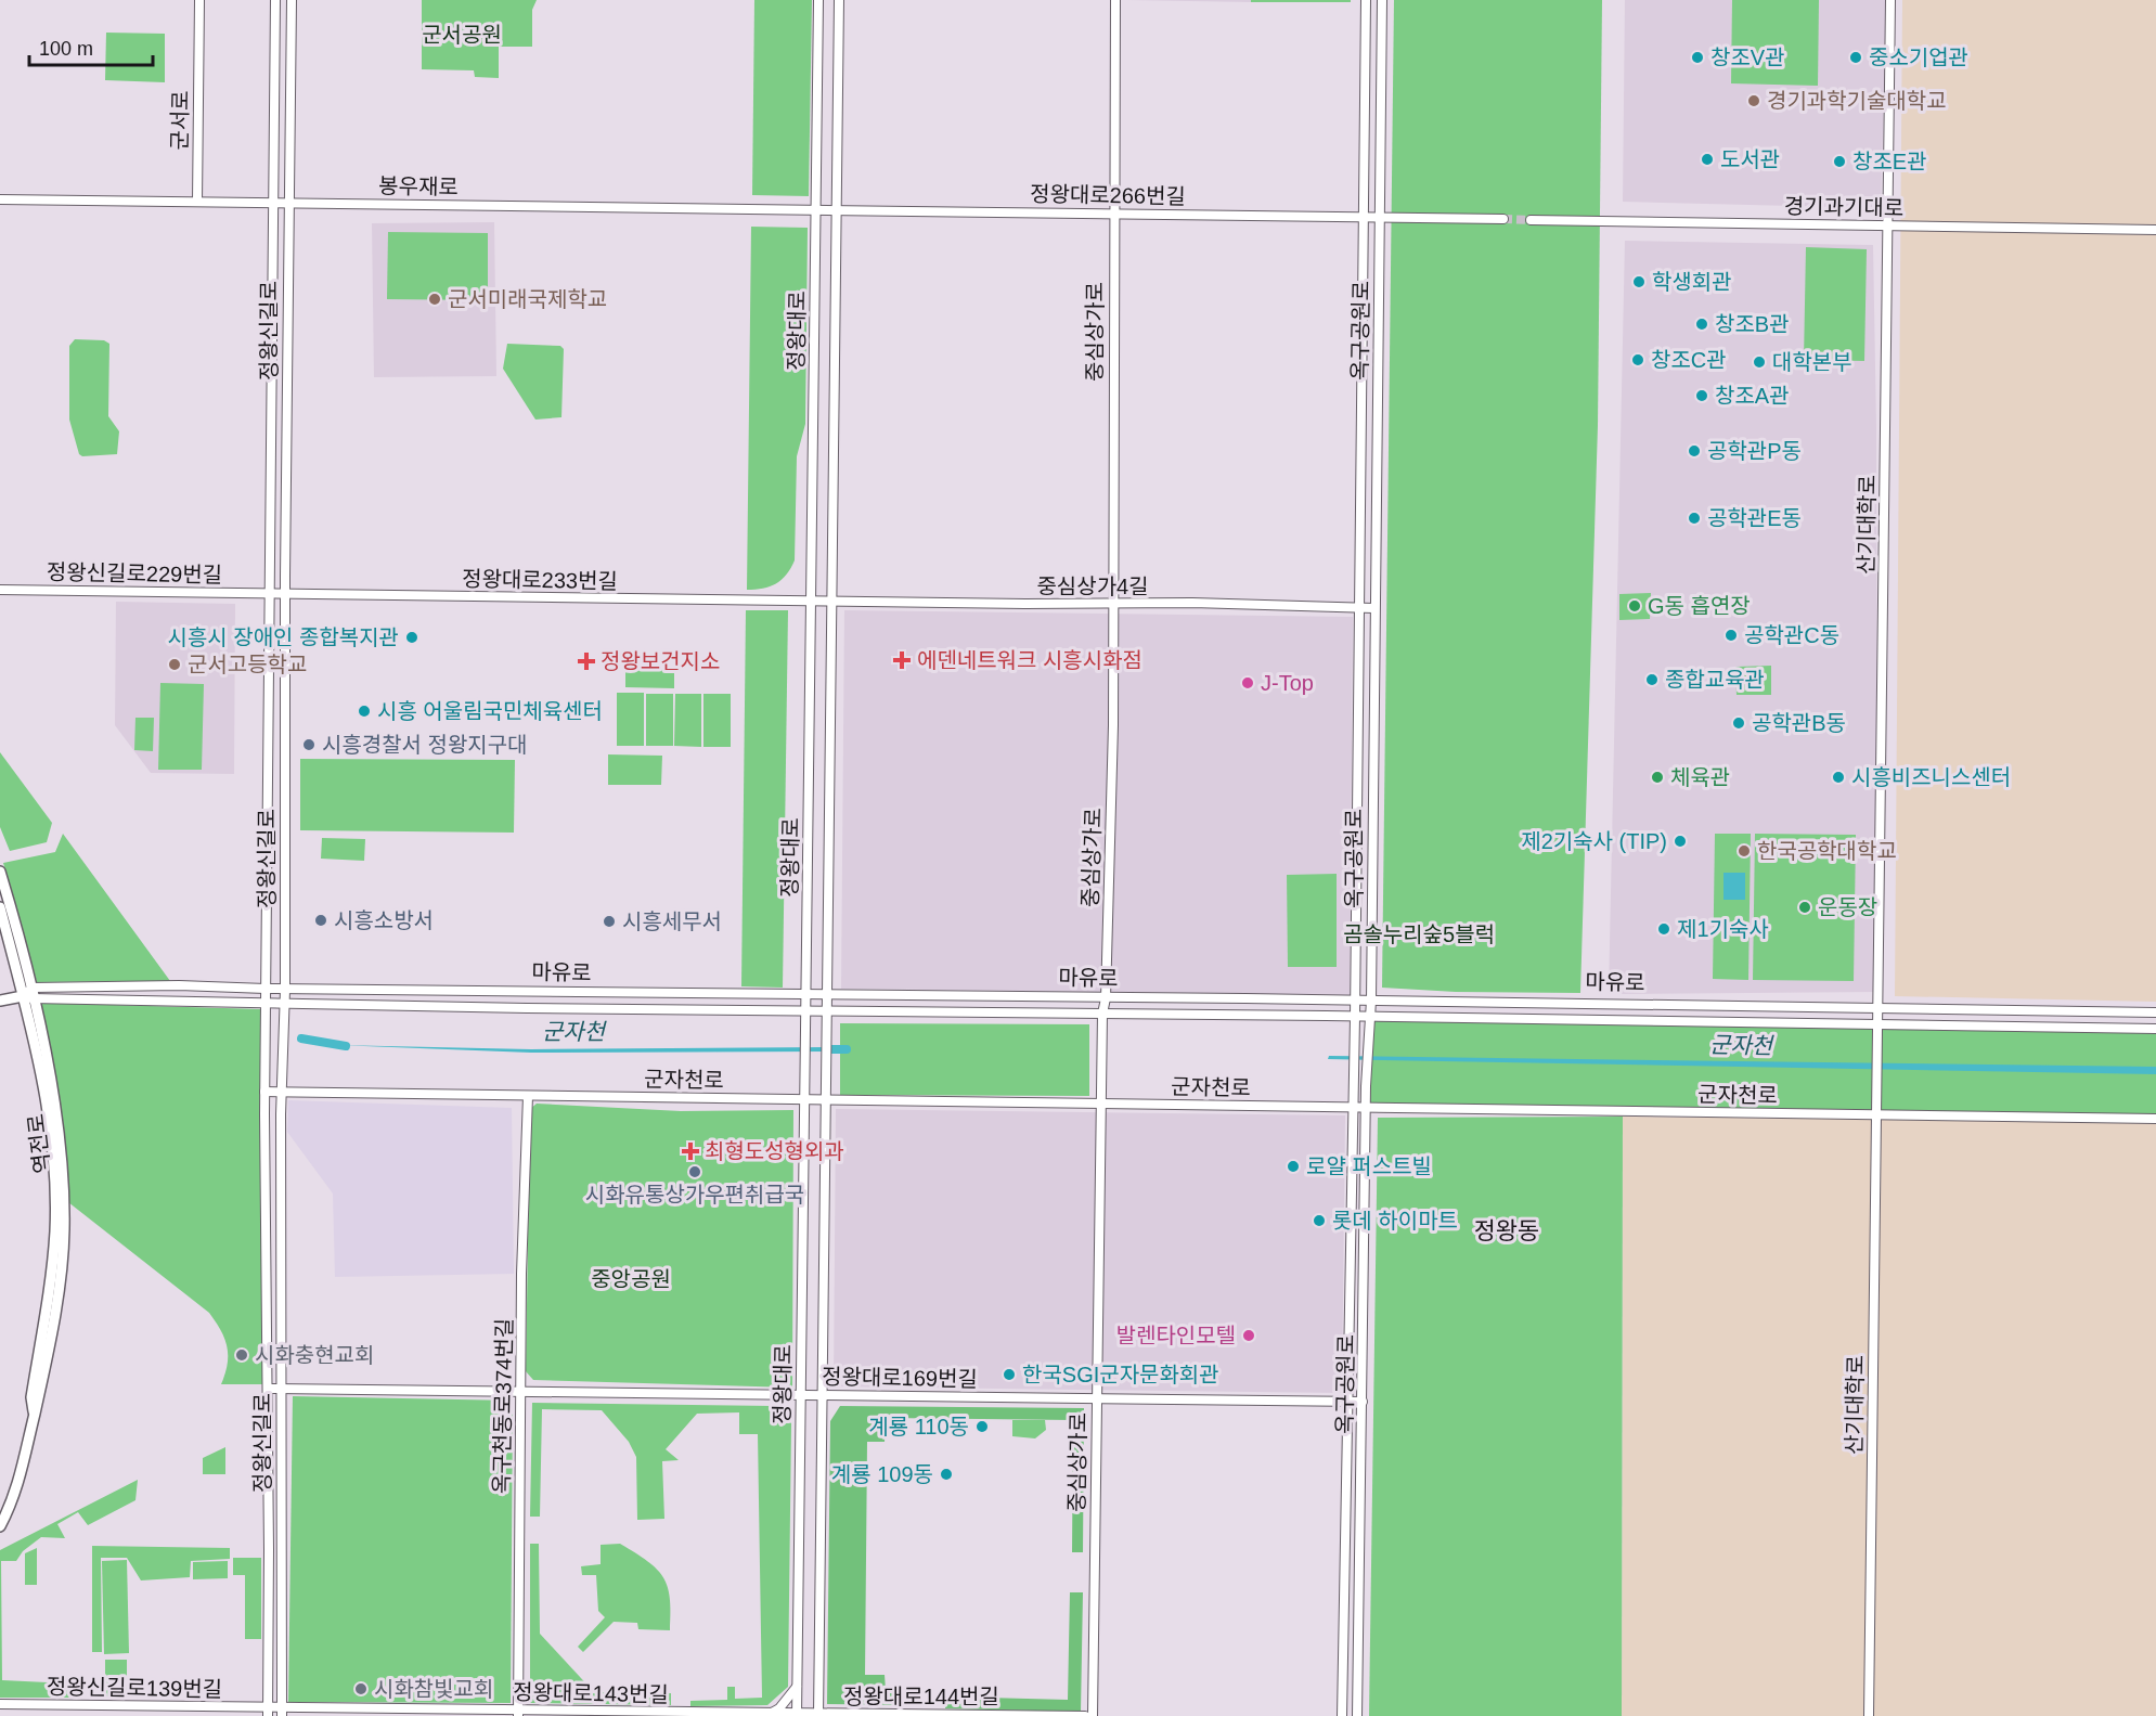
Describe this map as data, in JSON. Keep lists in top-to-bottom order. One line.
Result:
{"streets":{"main road":["마유로","역전로"],"street":["군서로","봉우재로","정왕대로266번길","경기과기대로","정왕신길로","정왕대로","옥구공원로","중심상가로","산기대학로","정왕신길로229번길","정왕대로233번길","중심상가4길","군자천로","정왕대로169번길","옥구천동로374번길","정왕신길로139번길","정왕대로143번길","정왕대로144번길"]},"crossings":[["군서로","봉우재로"],["봉우재로","정왕대로266번길"],["봉우재로","정왕신길로"],["봉우재로","정왕대로"],["정왕대로266번길","정왕대로"],["정왕대로266번길","옥구공원로"],["정왕대로266번길","중심상가로"],["경기과기대로","산기대학로"],["정왕신길로","정왕신길로229번길"],["정왕신길로","정왕대로233번길"],["정왕신길로","마유로"],["정왕신길로","군자천로"],["정왕신길로","정왕대로169번길"],["정왕신길로","정왕신길로139번길"],["정왕신길로","정왕대로143번길"],["정왕대로","정왕대로233번길"],["정왕대로","중심상가4길"],["정왕대로","마유로"],["정왕대로","군자천로"],["정왕대로","정왕대로169번길"],["정왕대로","정왕대로143번길"],["정왕대로","정왕대로144번길"],["옥구공원로","중심상가4길"],["옥구공원로","마유로"],["옥구공원로","군자천로"],["옥구공원로","정왕대로169번길"],["중심상가로","중심상가4길"],["중심상가로","마유로"],["중심상가로","군자천로"],["중심상가로","정왕대로169번길"],["산기대학로","마유로"],["산기대학로","군자천로"],["정왕신길로229번길","정왕대로233번길"],["정왕대로233번길","중심상가4길"],["마유로","역전로"],["군자천로","옥구천동로374번길"],["정왕대로169번길","옥구천동로374번길"],["옥구천동로374번길","정왕대로143번길"],["정왕신길로139번길","정왕대로143번길"],["정왕대로143번길","정왕대로144번길"]],"districts":["정왕동"],"water":["군자천"],"parks":["군서공원","곰솔누리숲5블럭","중앙공원"],"places":{"other":["창조V관","중소기업관","경기과학기술대학교","도서관","창조E관","학생회관","군서미래국제학교","창조B관","창조C관","대학본부","창조A관","공학관P동","공학관E동","G동 흡연장","공학관C동","시흥시 장애인 종합복지관","군서고등학교","종합교육관","J-Top","시흥 어울림국민체육센터","공학관B동","시흥경찰서 정왕지구대","체육관","시흥비즈니스센터","제2기숙사 (TIP)","한국공학대학교","운동장","시흥소방서","시흥세무서","제1기숙사","로얄 퍼스트빌","시화유통상가우편취급국","롯데 하이마트","발렌타인모텔","시화충현교회","한국SGI군자문화회관","계룡 110동","계룡 109동","시화참빛교회"],"health":["에덴네트워크 시흥시화점","정왕보건지소","최형도성형외과"]},"scale_bar":"100 m"}
